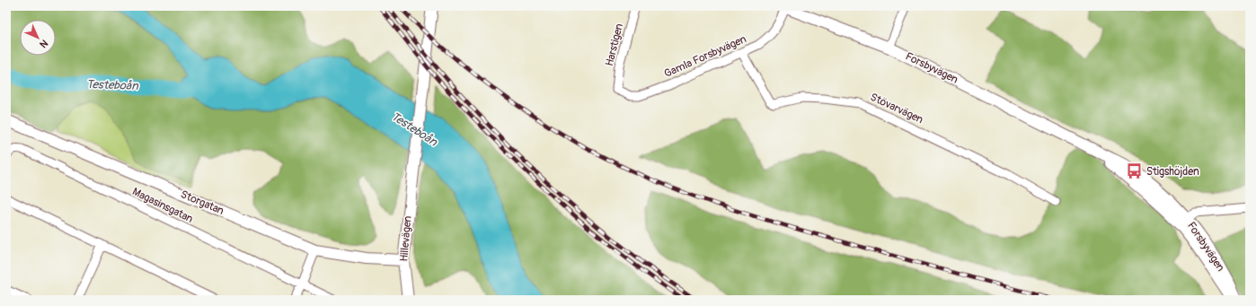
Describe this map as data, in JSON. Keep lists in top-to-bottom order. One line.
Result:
{"streets":{"street":["Harstigen","Gamla Forsbyvägen","Forsbyvägen","Stövarvägen","Storgatan","Magasinsgatan","Hillevägen"]},"crossings":[["Harstigen","Gamla Forsbyvägen"],["Gamla Forsbyvägen","Forsbyvägen"],["Gamla Forsbyvägen","Stövarvägen"],["Storgatan","Hillevägen"]],"water":["Testeboån"],"places":{"bus stop":["Stigshöjden"]},"north":"bottom right"}
